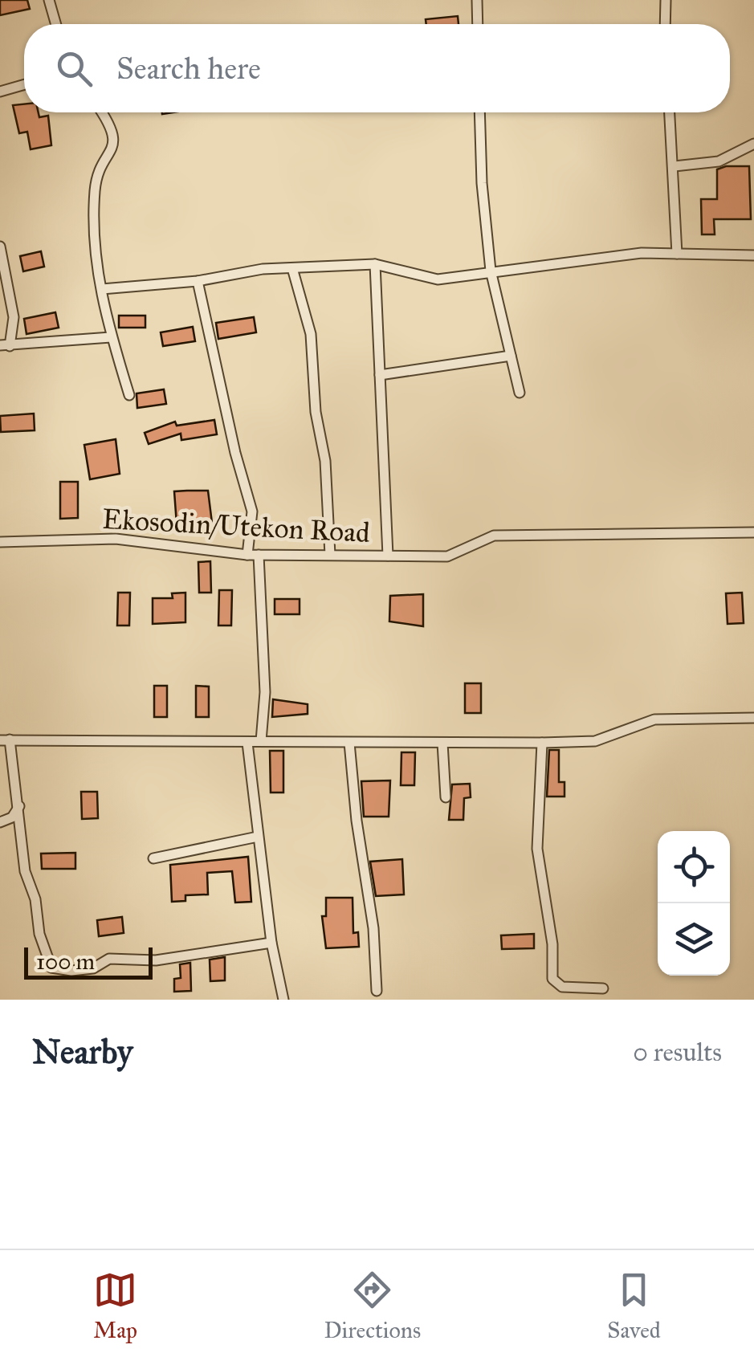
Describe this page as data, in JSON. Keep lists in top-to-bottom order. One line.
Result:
{"streets":{"street":["Ekosodin/Utekon Road"]},"scale_bar":"100 m","page":{"search":"Search here","scale":"100 m","heading":["Nearby","0 results"],"nav":["Map","Directions","Saved"]}}
